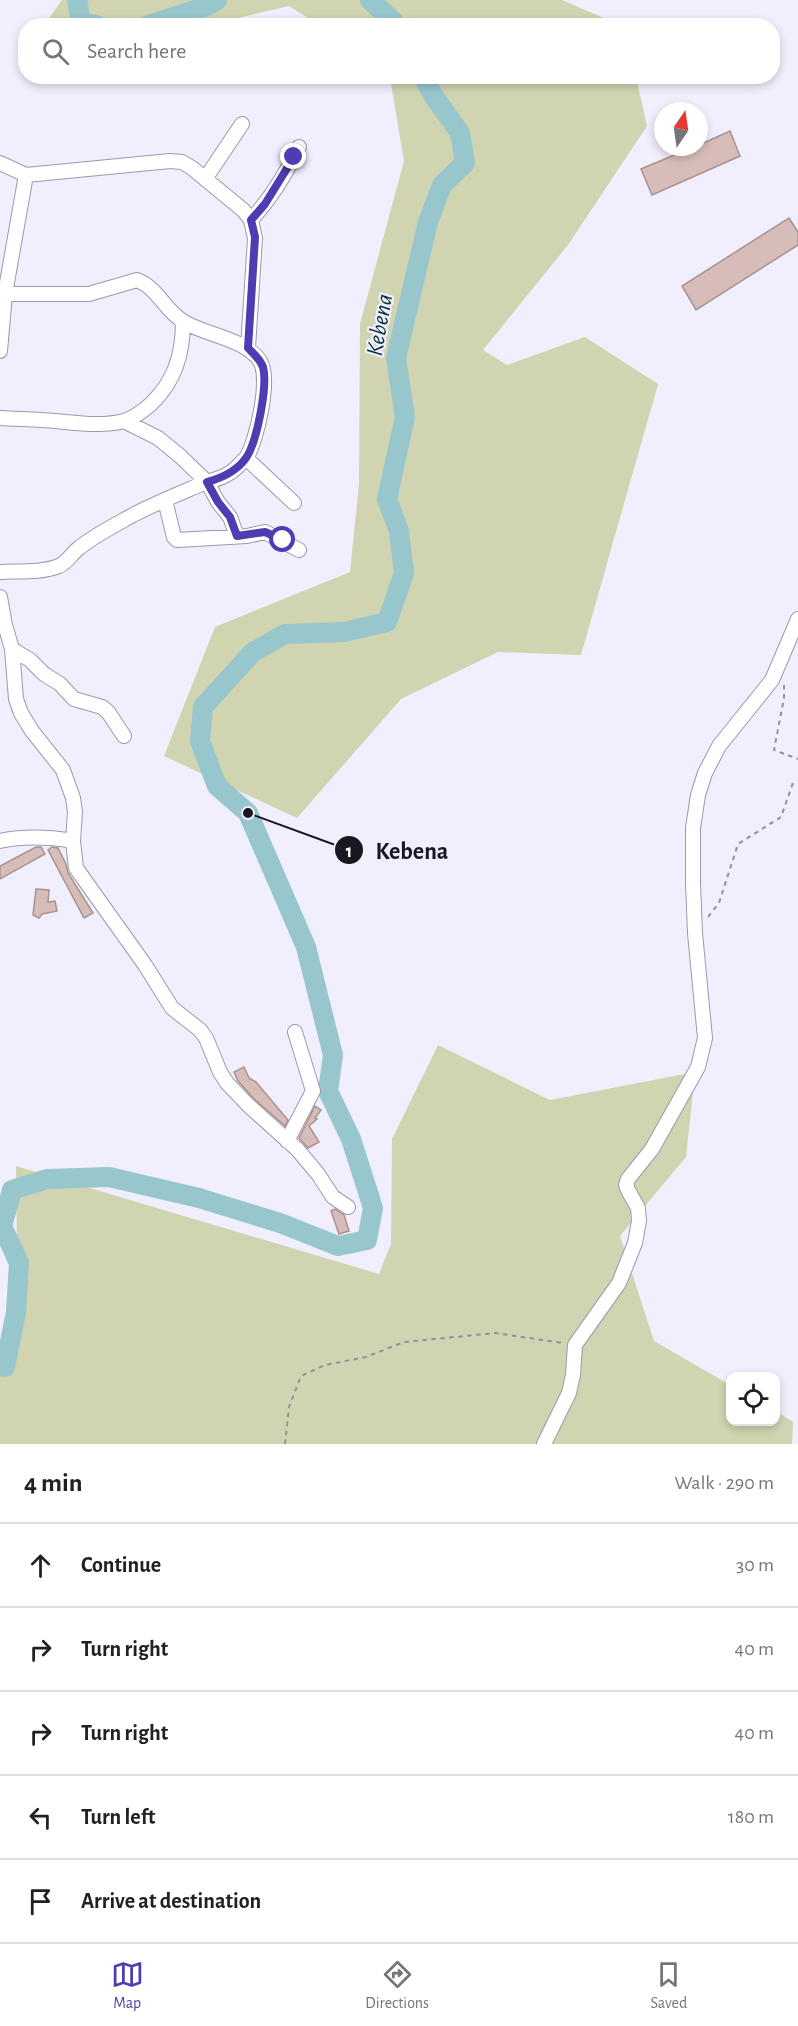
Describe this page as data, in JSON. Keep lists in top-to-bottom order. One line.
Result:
{"water":["Kebena"],"places":["Kebena"],"north":"top","page":{"search":"Search here","heading":["4 min","Walk · 290 m"],"list":[["Continue","30 m"],["Turn right","40 m"],["Turn right","40 m"],["Turn left","180 m"],"Arrive at destination"],"nav":["Map","Directions","Saved"]}}
